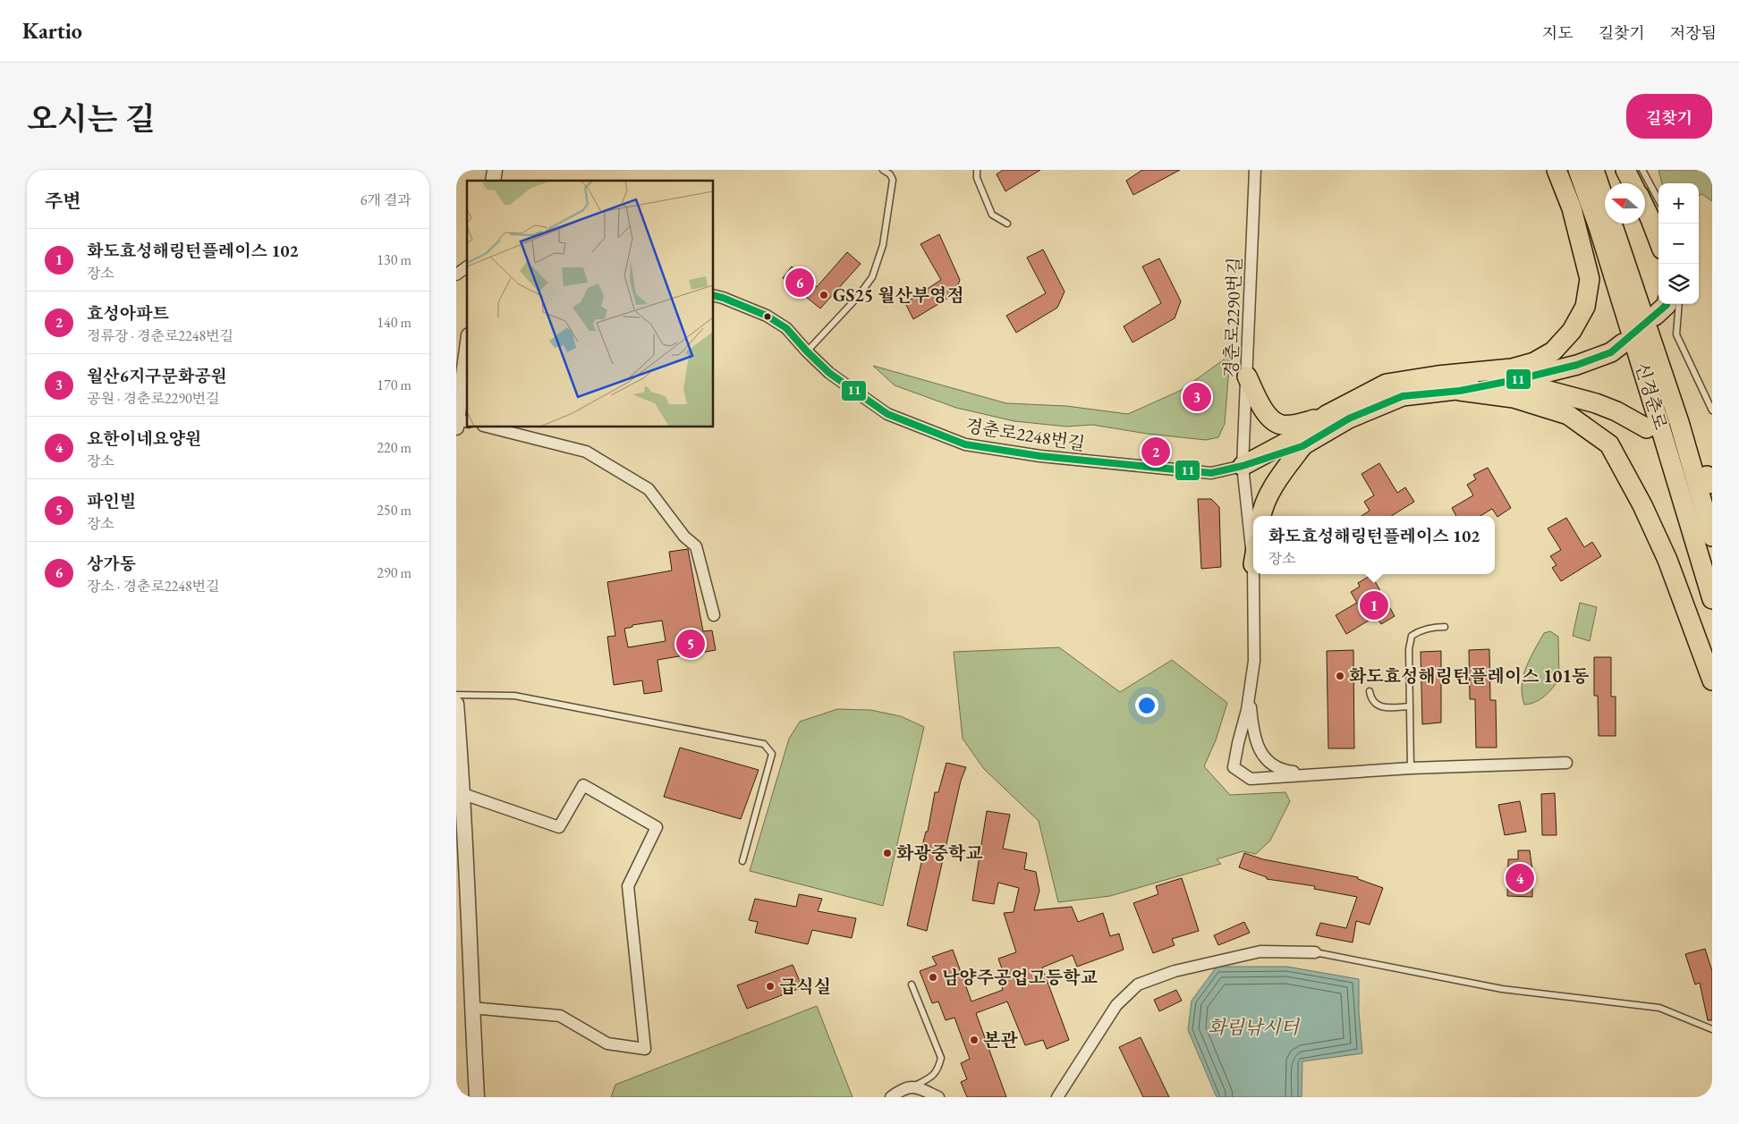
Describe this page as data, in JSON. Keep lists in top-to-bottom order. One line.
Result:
{"streets":{"highway":["신경춘로"],"street":["경춘로2290번길","경춘로2248번길"]},"crossings":[["경춘로2290번길","경춘로2248번길"]],"water":["화림낚시터"],"places":["GS25 월산부영점","화도효성해링턴플레이스 101동","화광중학교","남양주공업고등학교","급식실","본관"],"lines":["transit line 11"],"north":"left","page":{"header":"Kartio","nav":["지도","길찾기","저장됨"],"title":"오시는 길","buttons":"길찾기","heading":["주변","6개 결과"],"map_buttons":["+","−"],"list":[{"mark":"1","name":"화도효성해링턴플레이스 102","note":"장소","value":"130 m"},{"mark":"2","name":"효성아파트","note":"정류장 · 경춘로2248번길","value":"140 m"},{"mark":"3","name":"월산6지구문화공원","note":"공원 · 경춘로2290번길","value":"170 m"},{"mark":"4","name":"요한이네요양원","note":"장소","value":"220 m"},{"mark":"5","name":"파인빌","note":"장소","value":"250 m"},{"mark":"6","name":"상가동","note":"장소 · 경춘로2248번길","value":"290 m"}],"pins":["6","3","2","1","5","4"],"popup":["화도효성해링턴플레이스 102","장소"]}}
